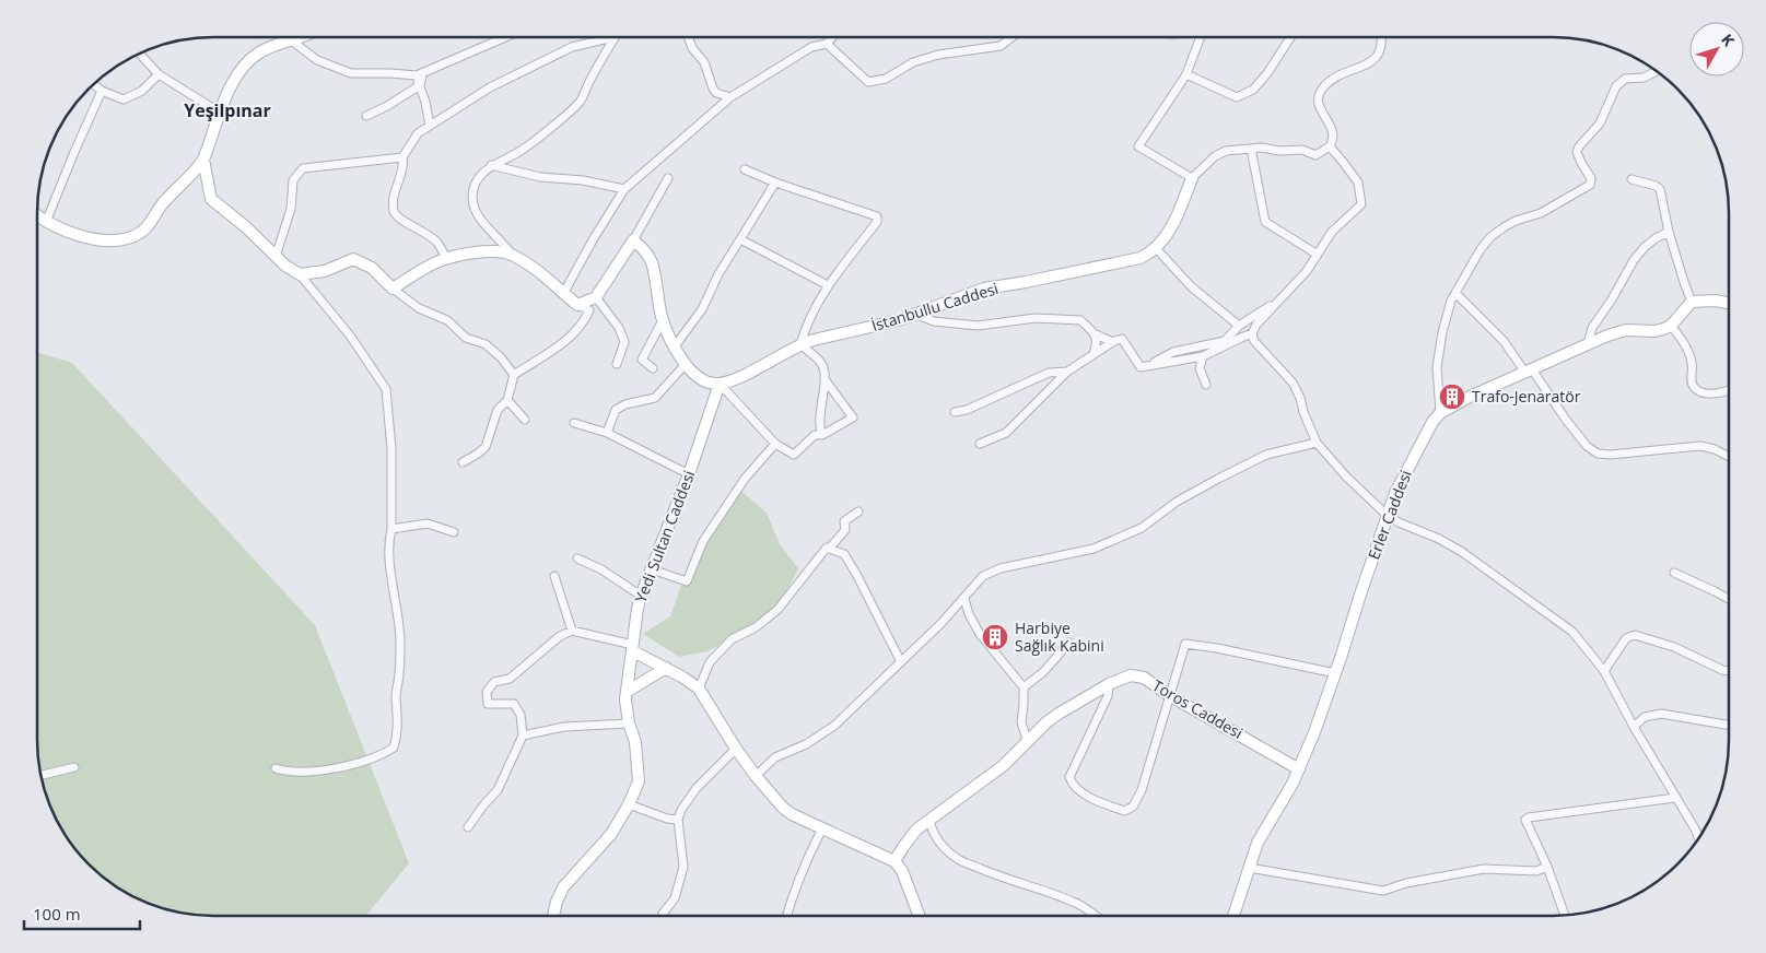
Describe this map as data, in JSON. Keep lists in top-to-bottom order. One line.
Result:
{"streets":{"street":["İstanbullu Caddesi","Erler Caddesi","Yedi Sultan Caddesi","Toros Caddesi"]},"crossings":[["İstanbullu Caddesi","Yedi Sultan Caddesi"],["Erler Caddesi","Toros Caddesi"]],"districts":["Yeşilpınar"],"places":{"building":["Trafo-Jenaratör","Harbiye Sağlık Kabini"]},"scale_bar":"100 m","north":"top right"}
